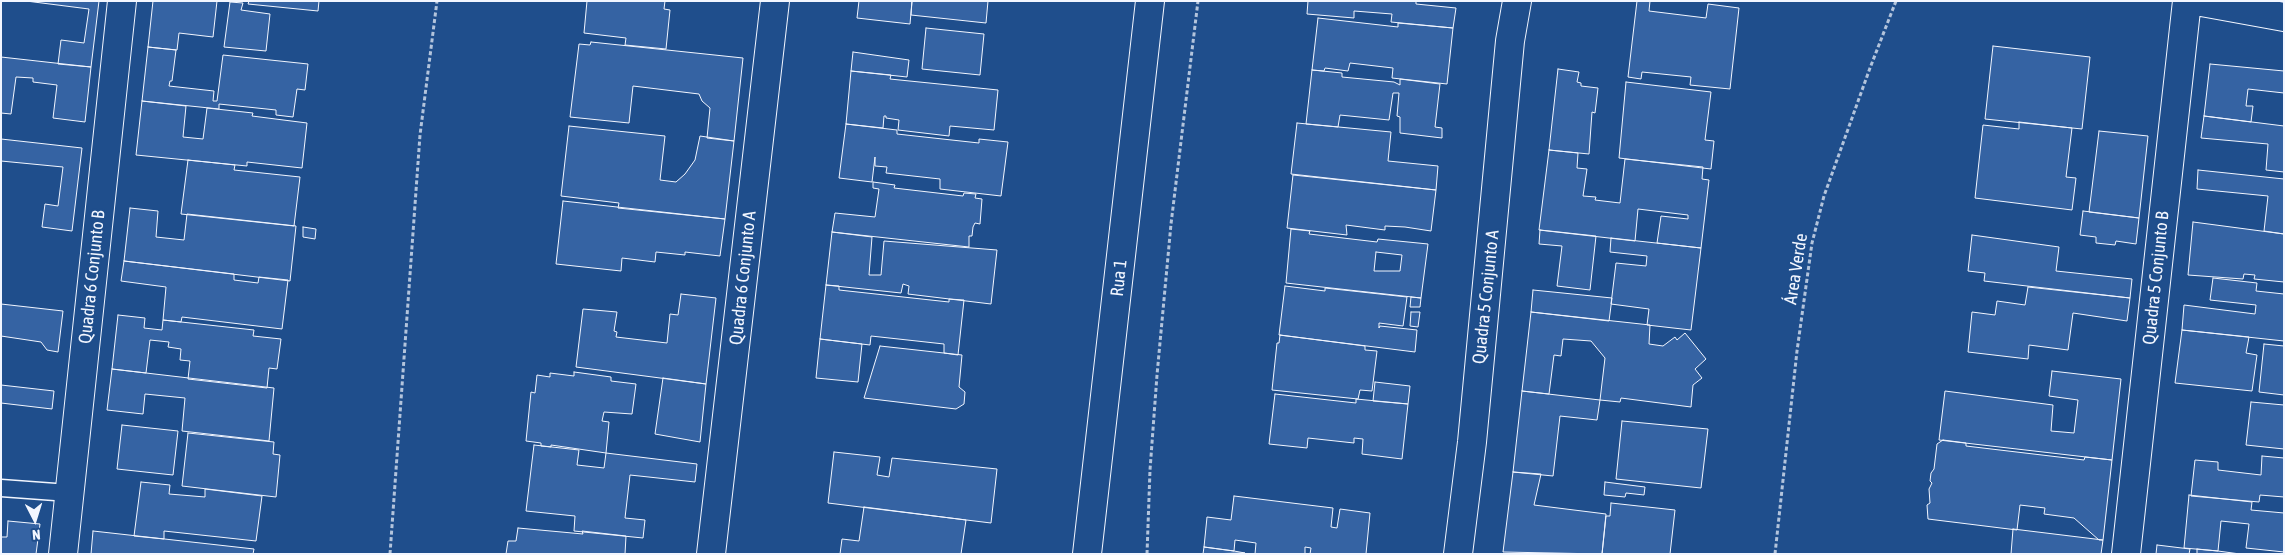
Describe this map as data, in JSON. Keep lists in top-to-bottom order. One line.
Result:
{"streets":{"street":["Quadra 6 Conjunto B","Quadra 6 Conjunto A","Rua 1","Quadra 5 Conjunto B","Quadra 5 Conjunto A"],"path":["Área Verde"]},"north":"bottom"}
